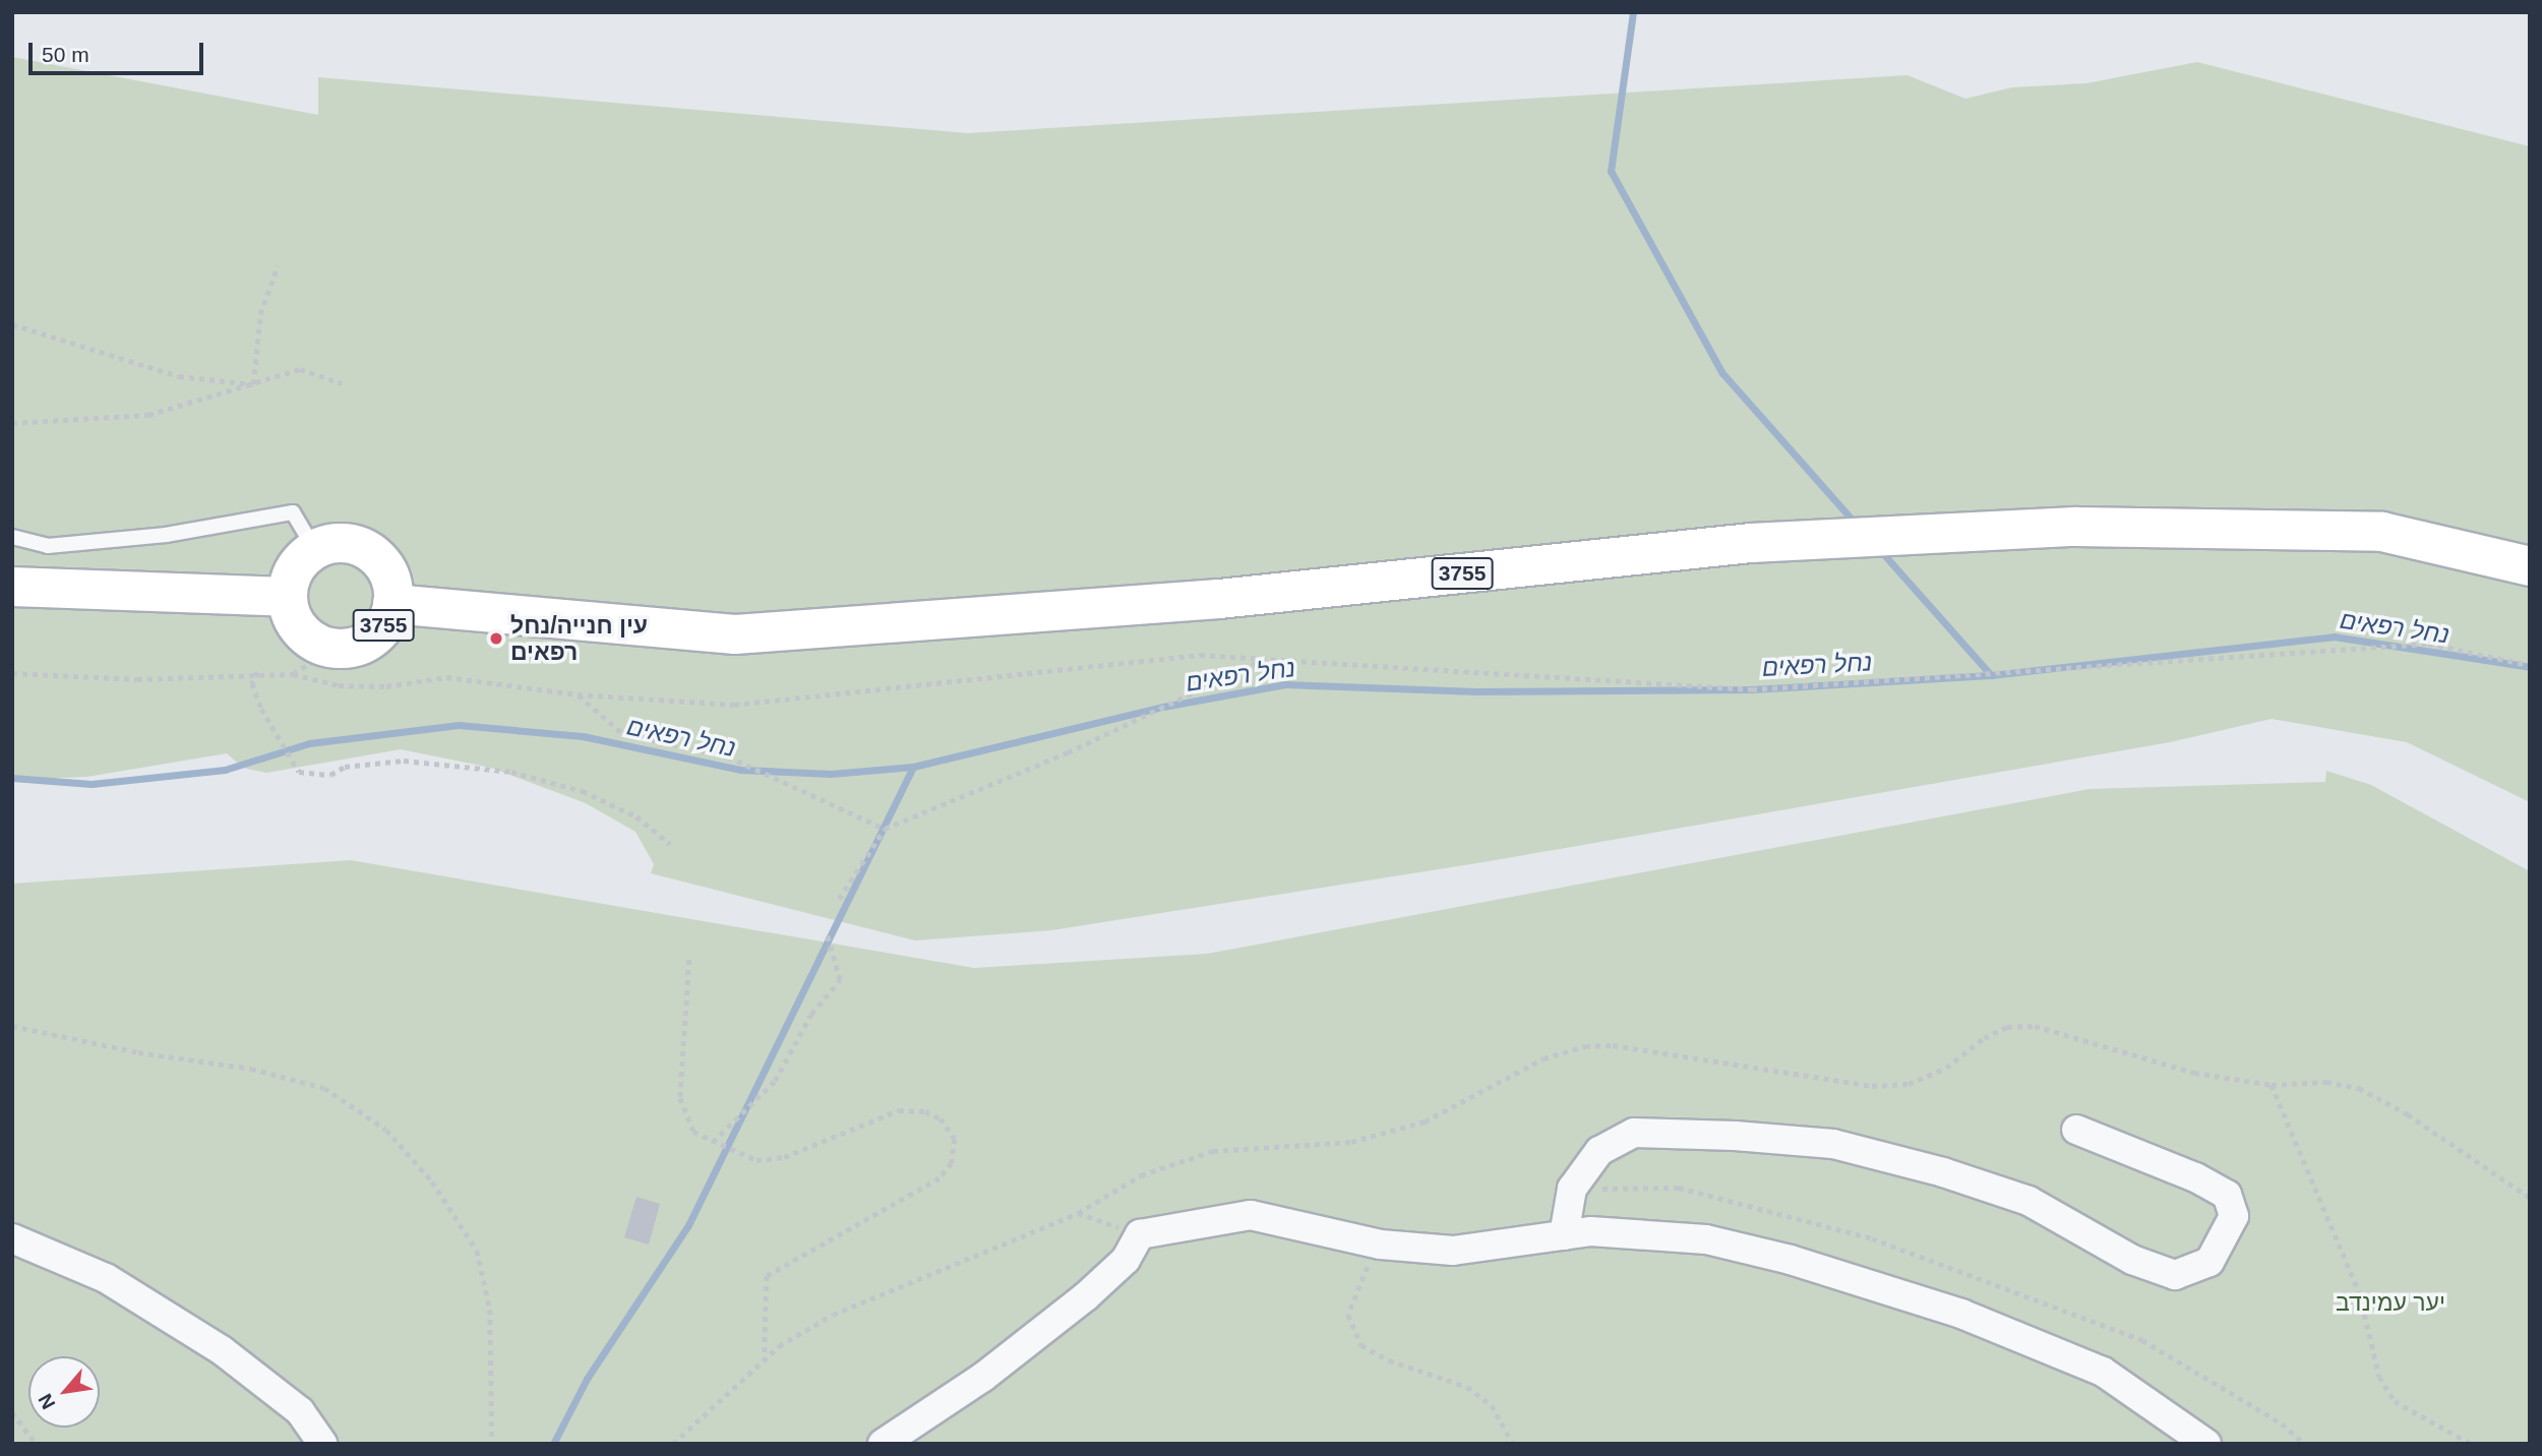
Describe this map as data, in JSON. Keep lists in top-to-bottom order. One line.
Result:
{"streets":{"main road":["3755"]},"water":["נחל רפאים"],"parks":["יער עמינדב"],"places":["עין חנייה/נחל רפאים"],"scale_bar":"50 m","north":"bottom left"}
